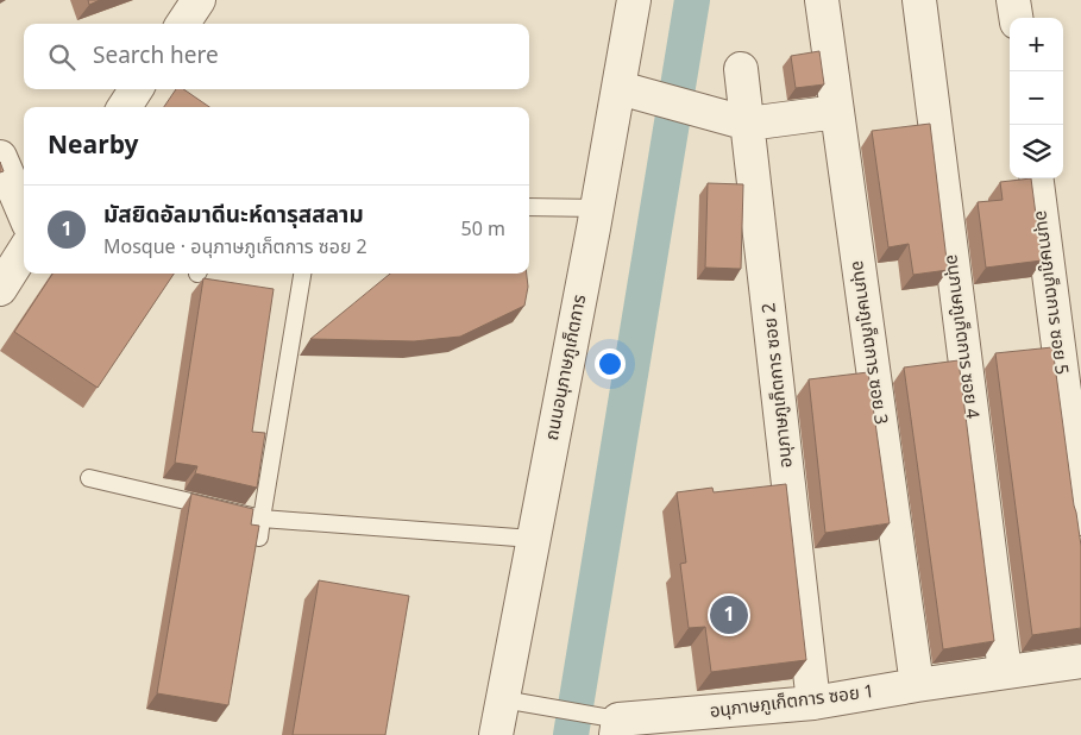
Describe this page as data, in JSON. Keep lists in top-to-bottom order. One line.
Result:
{"streets":{"street":["อนุภาษภูเก็ตการ ซอย 5","อนุภาษภูเก็ตการ ซอย 4","อนุภาษภูเก็ตการ ซอย 3","ถนนอนุภาษภูเก็ตการ","อนุภาษภูเก็ตการ ซอย 2","อนุภาษภูเก็ตการ ซอย 1"]},"crossings":[["อนุภาษภูเก็ตการ ซอย 4","อนุภาษภูเก็ตการ ซอย 1"],["อนุภาษภูเก็ตการ ซอย 3","อนุภาษภูเก็ตการ ซอย 1"],["ถนนอนุภาษภูเก็ตการ","อนุภาษภูเก็ตการ ซอย 1"],["อนุภาษภูเก็ตการ ซอย 2","อนุภาษภูเก็ตการ ซอย 1"]],"page":{"map_buttons":["+","−"],"search":"Search here","heading":"Nearby","list":[{"mark":"1","name":"มัสยิดอัลมาดีนะห์ดารุสสลาม","note":"Mosque · อนุภาษภูเก็ตการ ซอย 2","value":"50 m"}],"pins":"1"}}
